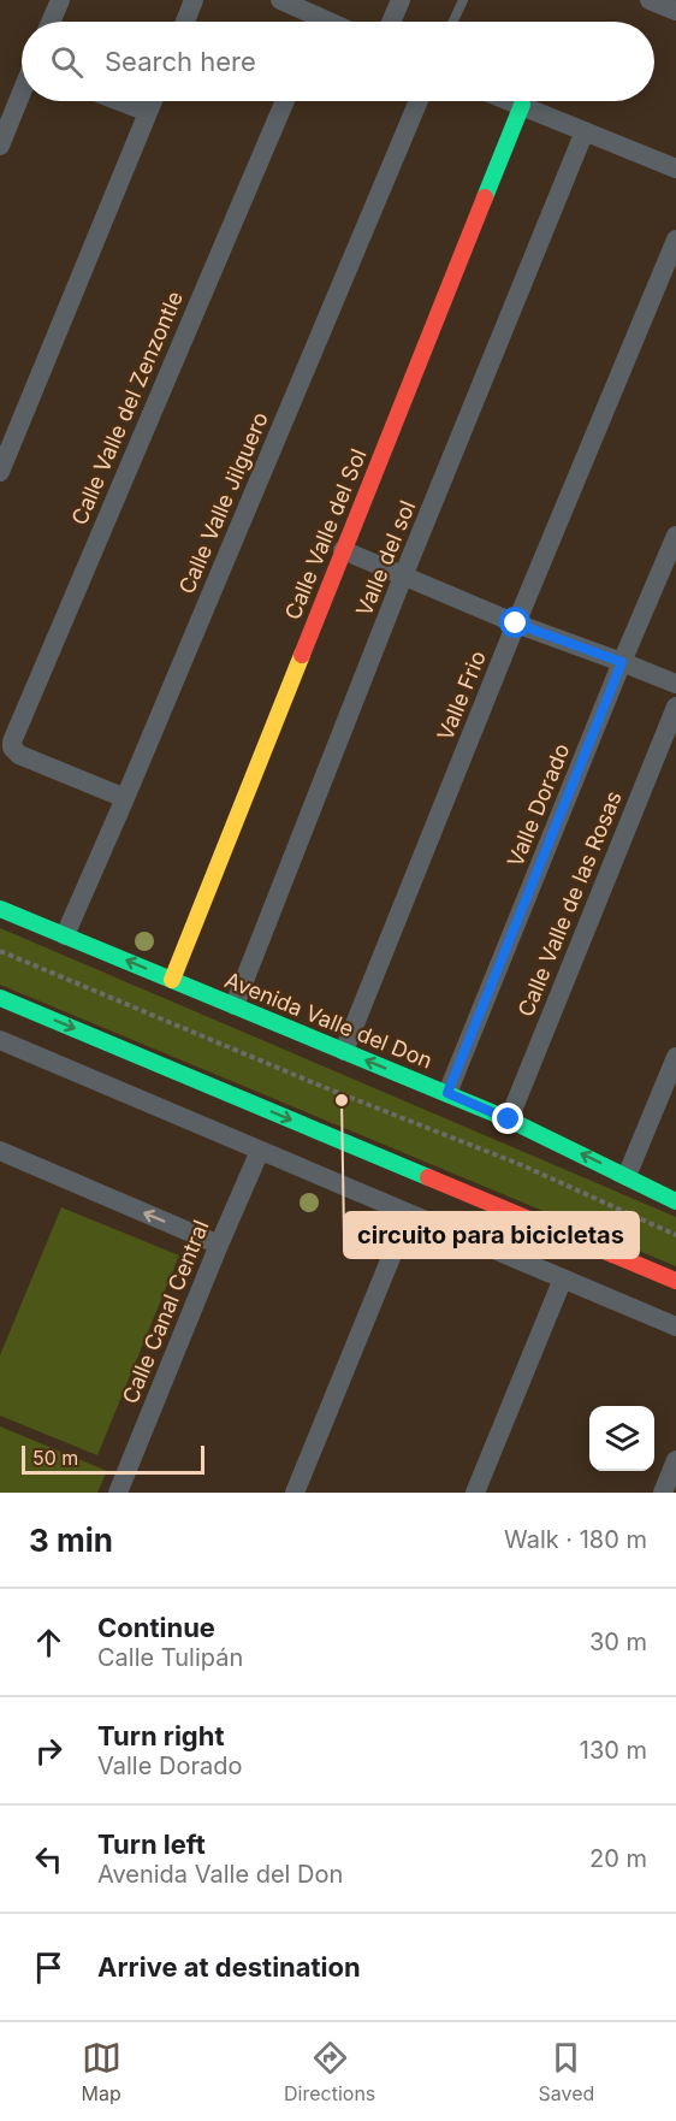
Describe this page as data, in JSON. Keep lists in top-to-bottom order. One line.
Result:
{"streets":{"street":["Calle Valle del Zenzontle","Calle Valle Jilguero","Calle Valle del Sol","Valle del sol","Valle Frio","Valle Dorado","Calle Valle de las Rosas","Avenida Valle del Don","Calle Canal Central"]},"crossings":[["Calle Valle del Zenzontle","Calle Valle Jilguero"],["Calle Valle Jilguero","Avenida Valle del Don"],["Calle Valle del Sol","Avenida Valle del Don"],["Valle del sol","Avenida Valle del Don"],["Valle Frio","Avenida Valle del Don"],["Valle Dorado","Avenida Valle del Don"],["Calle Valle de las Rosas","Avenida Valle del Don"]],"places":["circuito para bicicletas"],"scale_bar":"50 m","page":{"search":"Search here","scale":"50 m","heading":["3 min","Walk · 180 m"],"list":[["Continue","Calle Tulipán","30 m"],["Turn right","Valle Dorado","130 m"],["Turn left","Avenida Valle del Don","20 m"],"Arrive at destination"],"nav":["Map","Directions","Saved"]}}
